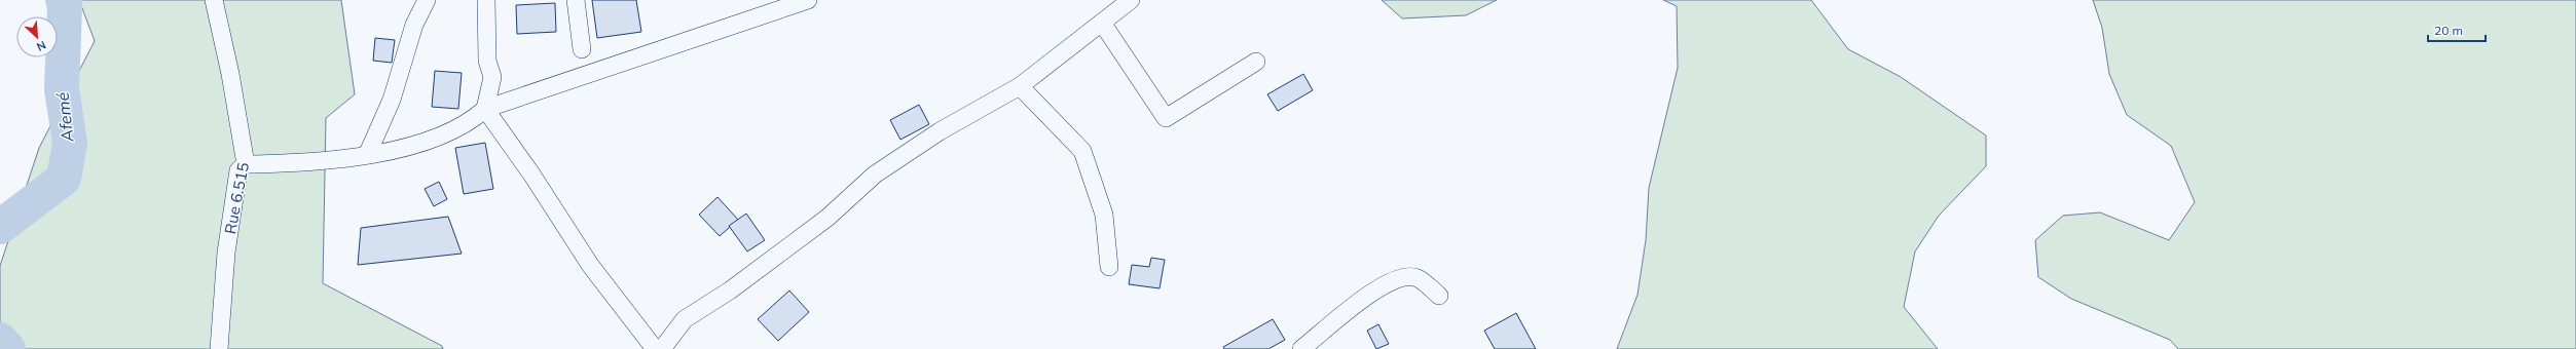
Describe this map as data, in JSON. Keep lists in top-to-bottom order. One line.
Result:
{"streets":{"street":["Rue 6.515"]},"water":["Afemé"],"scale_bar":"20 m","north":"bottom right"}
